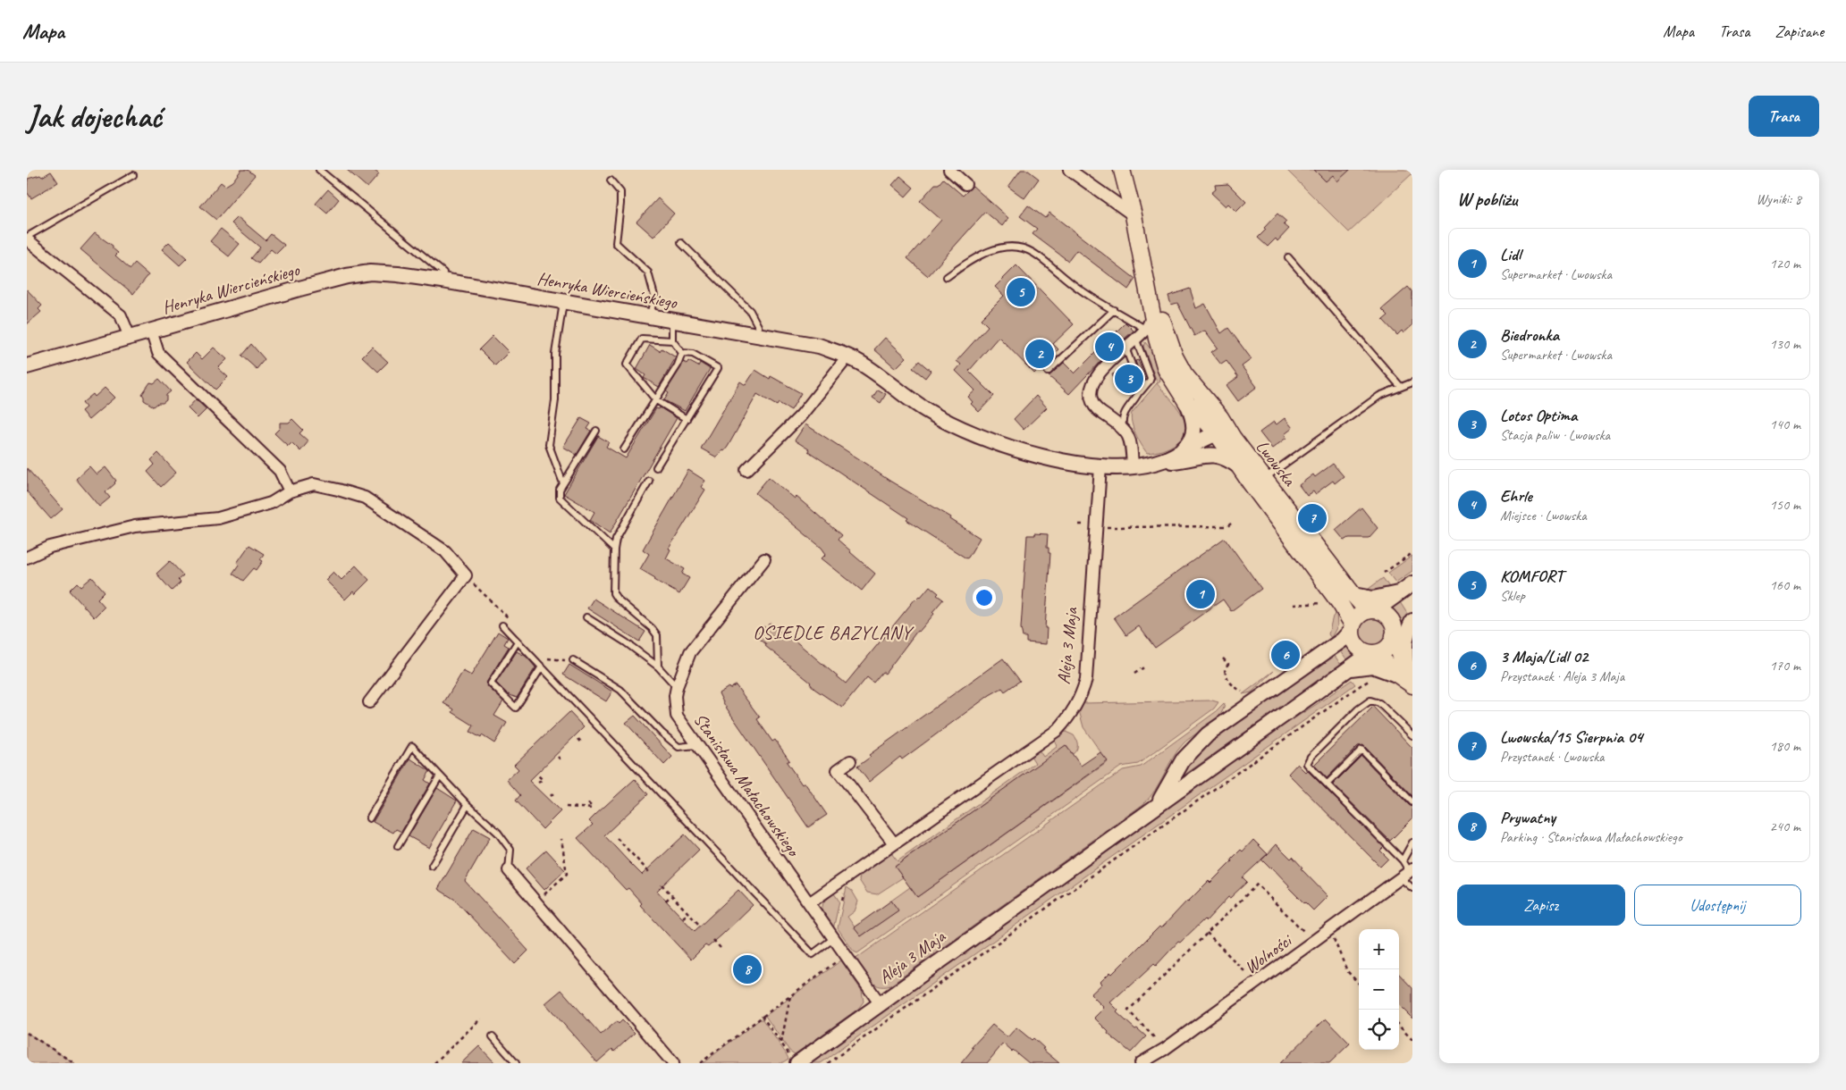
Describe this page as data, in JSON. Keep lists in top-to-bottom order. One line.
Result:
{"streets":{"main road":["Lwowska"],"street":["Henryka Wiercieńskiego","Aleja 3 Maja","Stanisława Małachowskiego","Wolności"]},"crossings":[["Henryka Wiercieńskiego","Lwowska"],["Henryka Wiercieńskiego","Aleja 3 Maja"],["Lwowska","Aleja 3 Maja"],["Aleja 3 Maja","Stanisława Małachowskiego"]],"districts":["OSIEDLE BAZYLANY"],"page":{"header":"Mapa","nav":["Mapa","Trasa","Zapisane"],"buttons":["Trasa",["Zapisz","Udostępnij"]],"title":"Jak dojechać","heading":["W pobliżu","Wyniki: 8"],"list":[{"mark":"1","name":"Lidl","note":"Supermarket · Lwowska","value":"120 m"},{"mark":"2","name":"Biedronka","note":"Supermarket · Lwowska","value":"130 m"},{"mark":"3","name":"Lotos Optima","note":"Stacja paliw · Lwowska","value":"140 m"},{"mark":"4","name":"Ehrle","note":"Miejsce · Lwowska","value":"150 m"},{"mark":"5","name":"KOMFORT","note":"Sklep","value":"160 m"},{"mark":"6","name":"3 Maja/Lidl 02","note":"Przystanek · Aleja 3 Maja","value":"170 m"},{"mark":"7","name":"Lwowska/15 Sierpnia 04","note":"Przystanek · Lwowska","value":"180 m"},{"mark":"8","name":"Prywatny","note":"Parking · Stanisława Małachowskiego","value":"240 m"}],"pins":["5","4","2","3","7","1","6","8"],"map_buttons":["+","−"]}}
